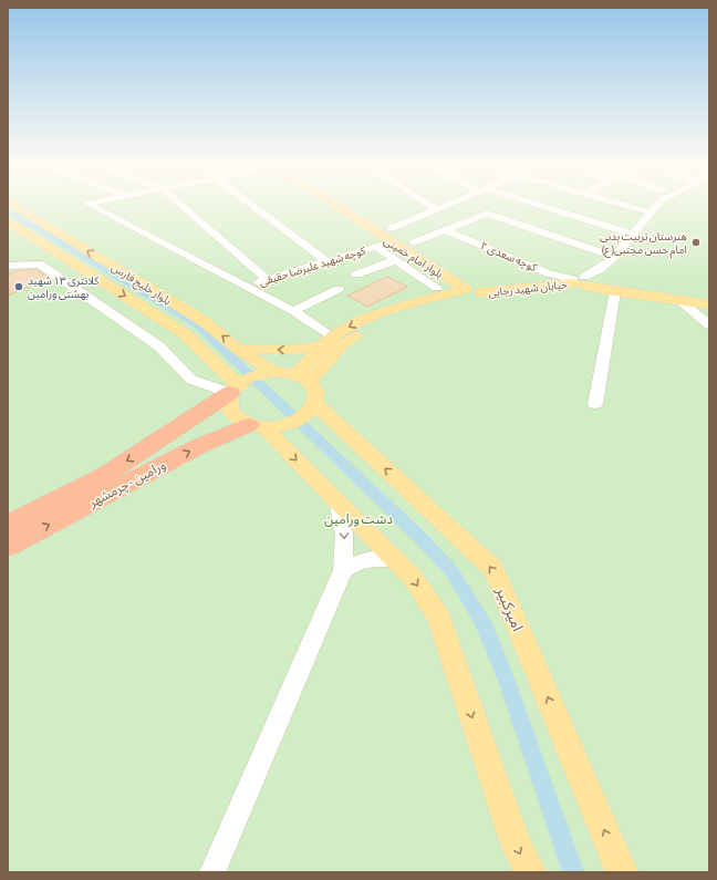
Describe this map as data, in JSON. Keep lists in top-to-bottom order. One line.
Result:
{"streets":{"highway":["ورامین - چرمشهر"],"main road":["بلوار امام خمینی","بلوار خلیج فارس","خیابان شهید رجایی","امیرکبیر"],"street":["کوچه سعدی ۲","کوچه شهید علیرضا حقیقی"]},"crossings":[["کوچه سعدی ۲","خیابان شهید رجایی"],["بلوار امام خمینی","کوچه شهید علیرضا حقیقی"],["بلوار امام خمینی","خیابان شهید رجایی"],["بلوار خلیج فارس","ورامین - چرمشهر"]],"parks":["دشت ورامین"],"places":["هنرستان تربیت بدنی امام حسن مجتبی( ع)","کلانتری ۱۳ شهید بهشتی ورامین"]}
